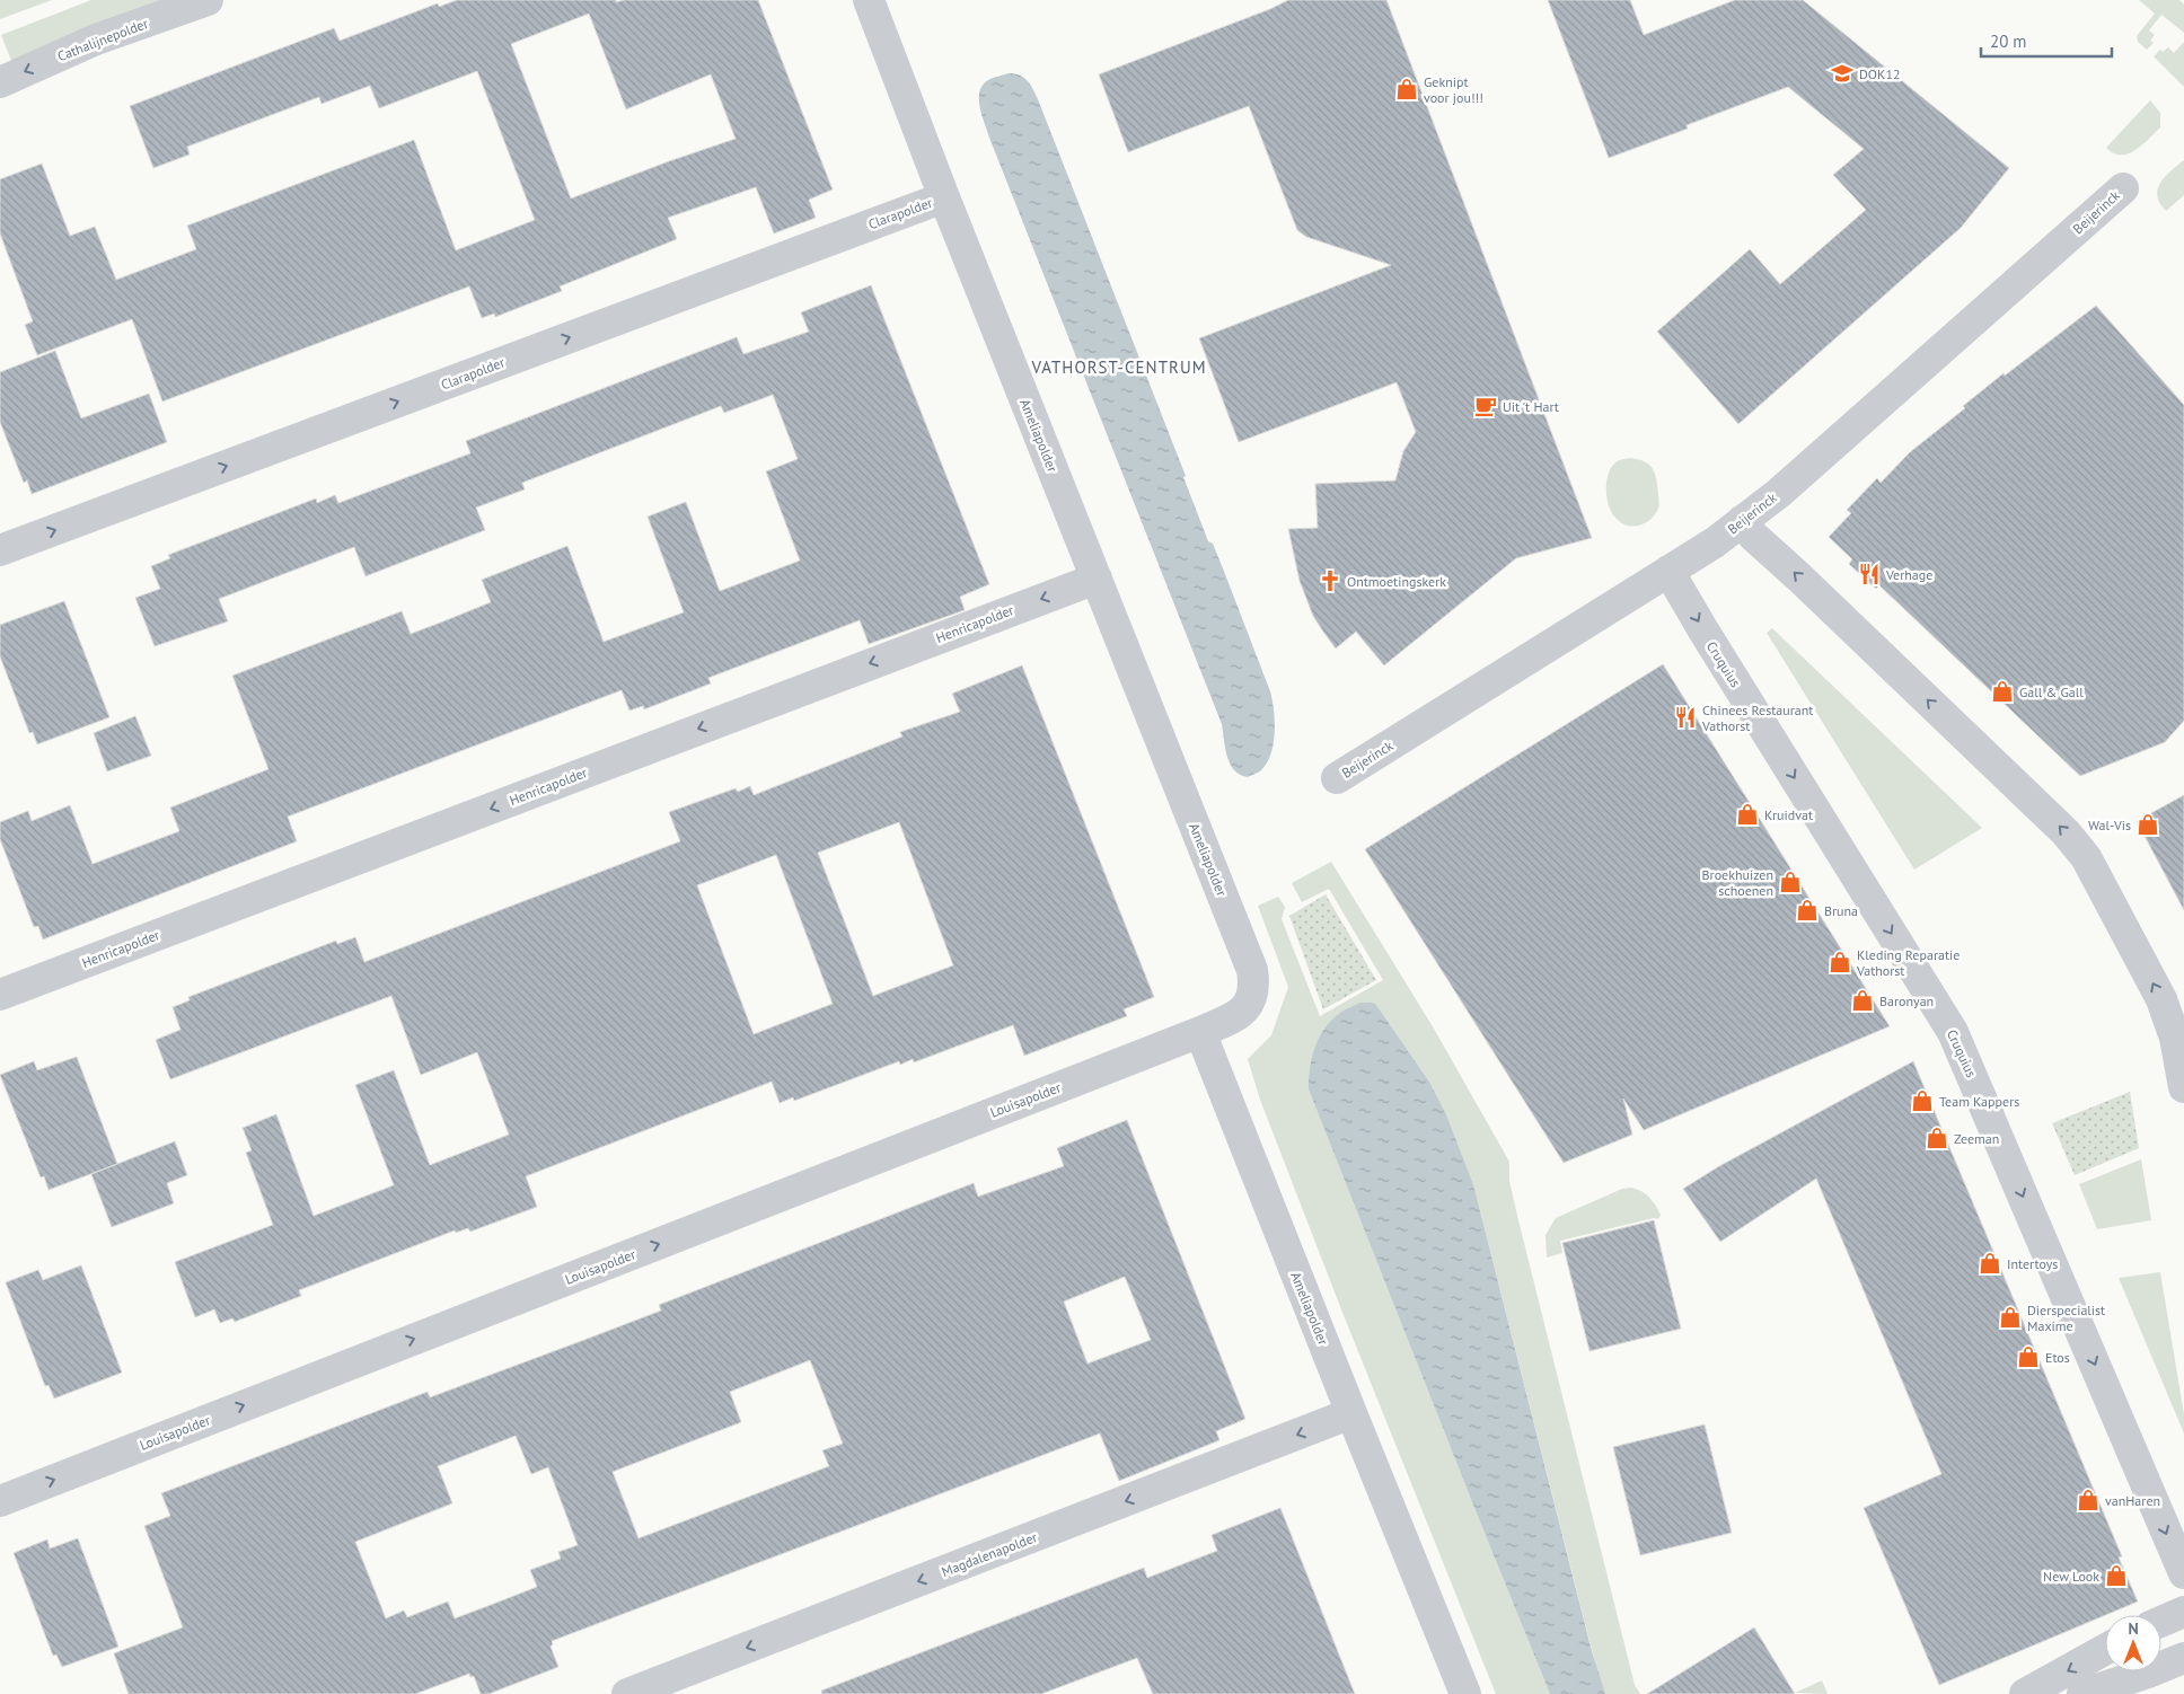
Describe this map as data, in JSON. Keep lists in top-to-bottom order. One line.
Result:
{"streets":{"street":["Cathalijnepolder","Beijerinck","Clarapolder","Ameliapolder","Henricapolder","Cruquius","Louisapolder","Magdalenapolder"]},"crossings":[["Beijerinck","Cruquius"],["Clarapolder","Ameliapolder"],["Ameliapolder","Henricapolder"],["Ameliapolder","Louisapolder"],["Ameliapolder","Magdalenapolder"]],"one_way":["Cathalijnepolder","Clarapolder","Henricapolder","Louisapolder","Magdalenapolder"],"districts":["VATHORST-CENTRUM"],"places":{"school or university":["DOK12"],"shop":["Geknipt voor jou!!!","Gall & Gall","Kruidvat","Wal-Vis","Broekhuizen schoenen","Bruna","Kleding Reparatie Vathorst","Baronyan","Team Kappers","Zeeman","Intertoys","Dierspecialist Maxime","Etos","vanHaren","New Look"],"cafe":["Uit 't Hart"],"restaurant":["Verhage","Chinees Restaurant Vathorst"],"church":["Ontmoetingskerk"]},"scale_bar":"20 m","north":"top"}
